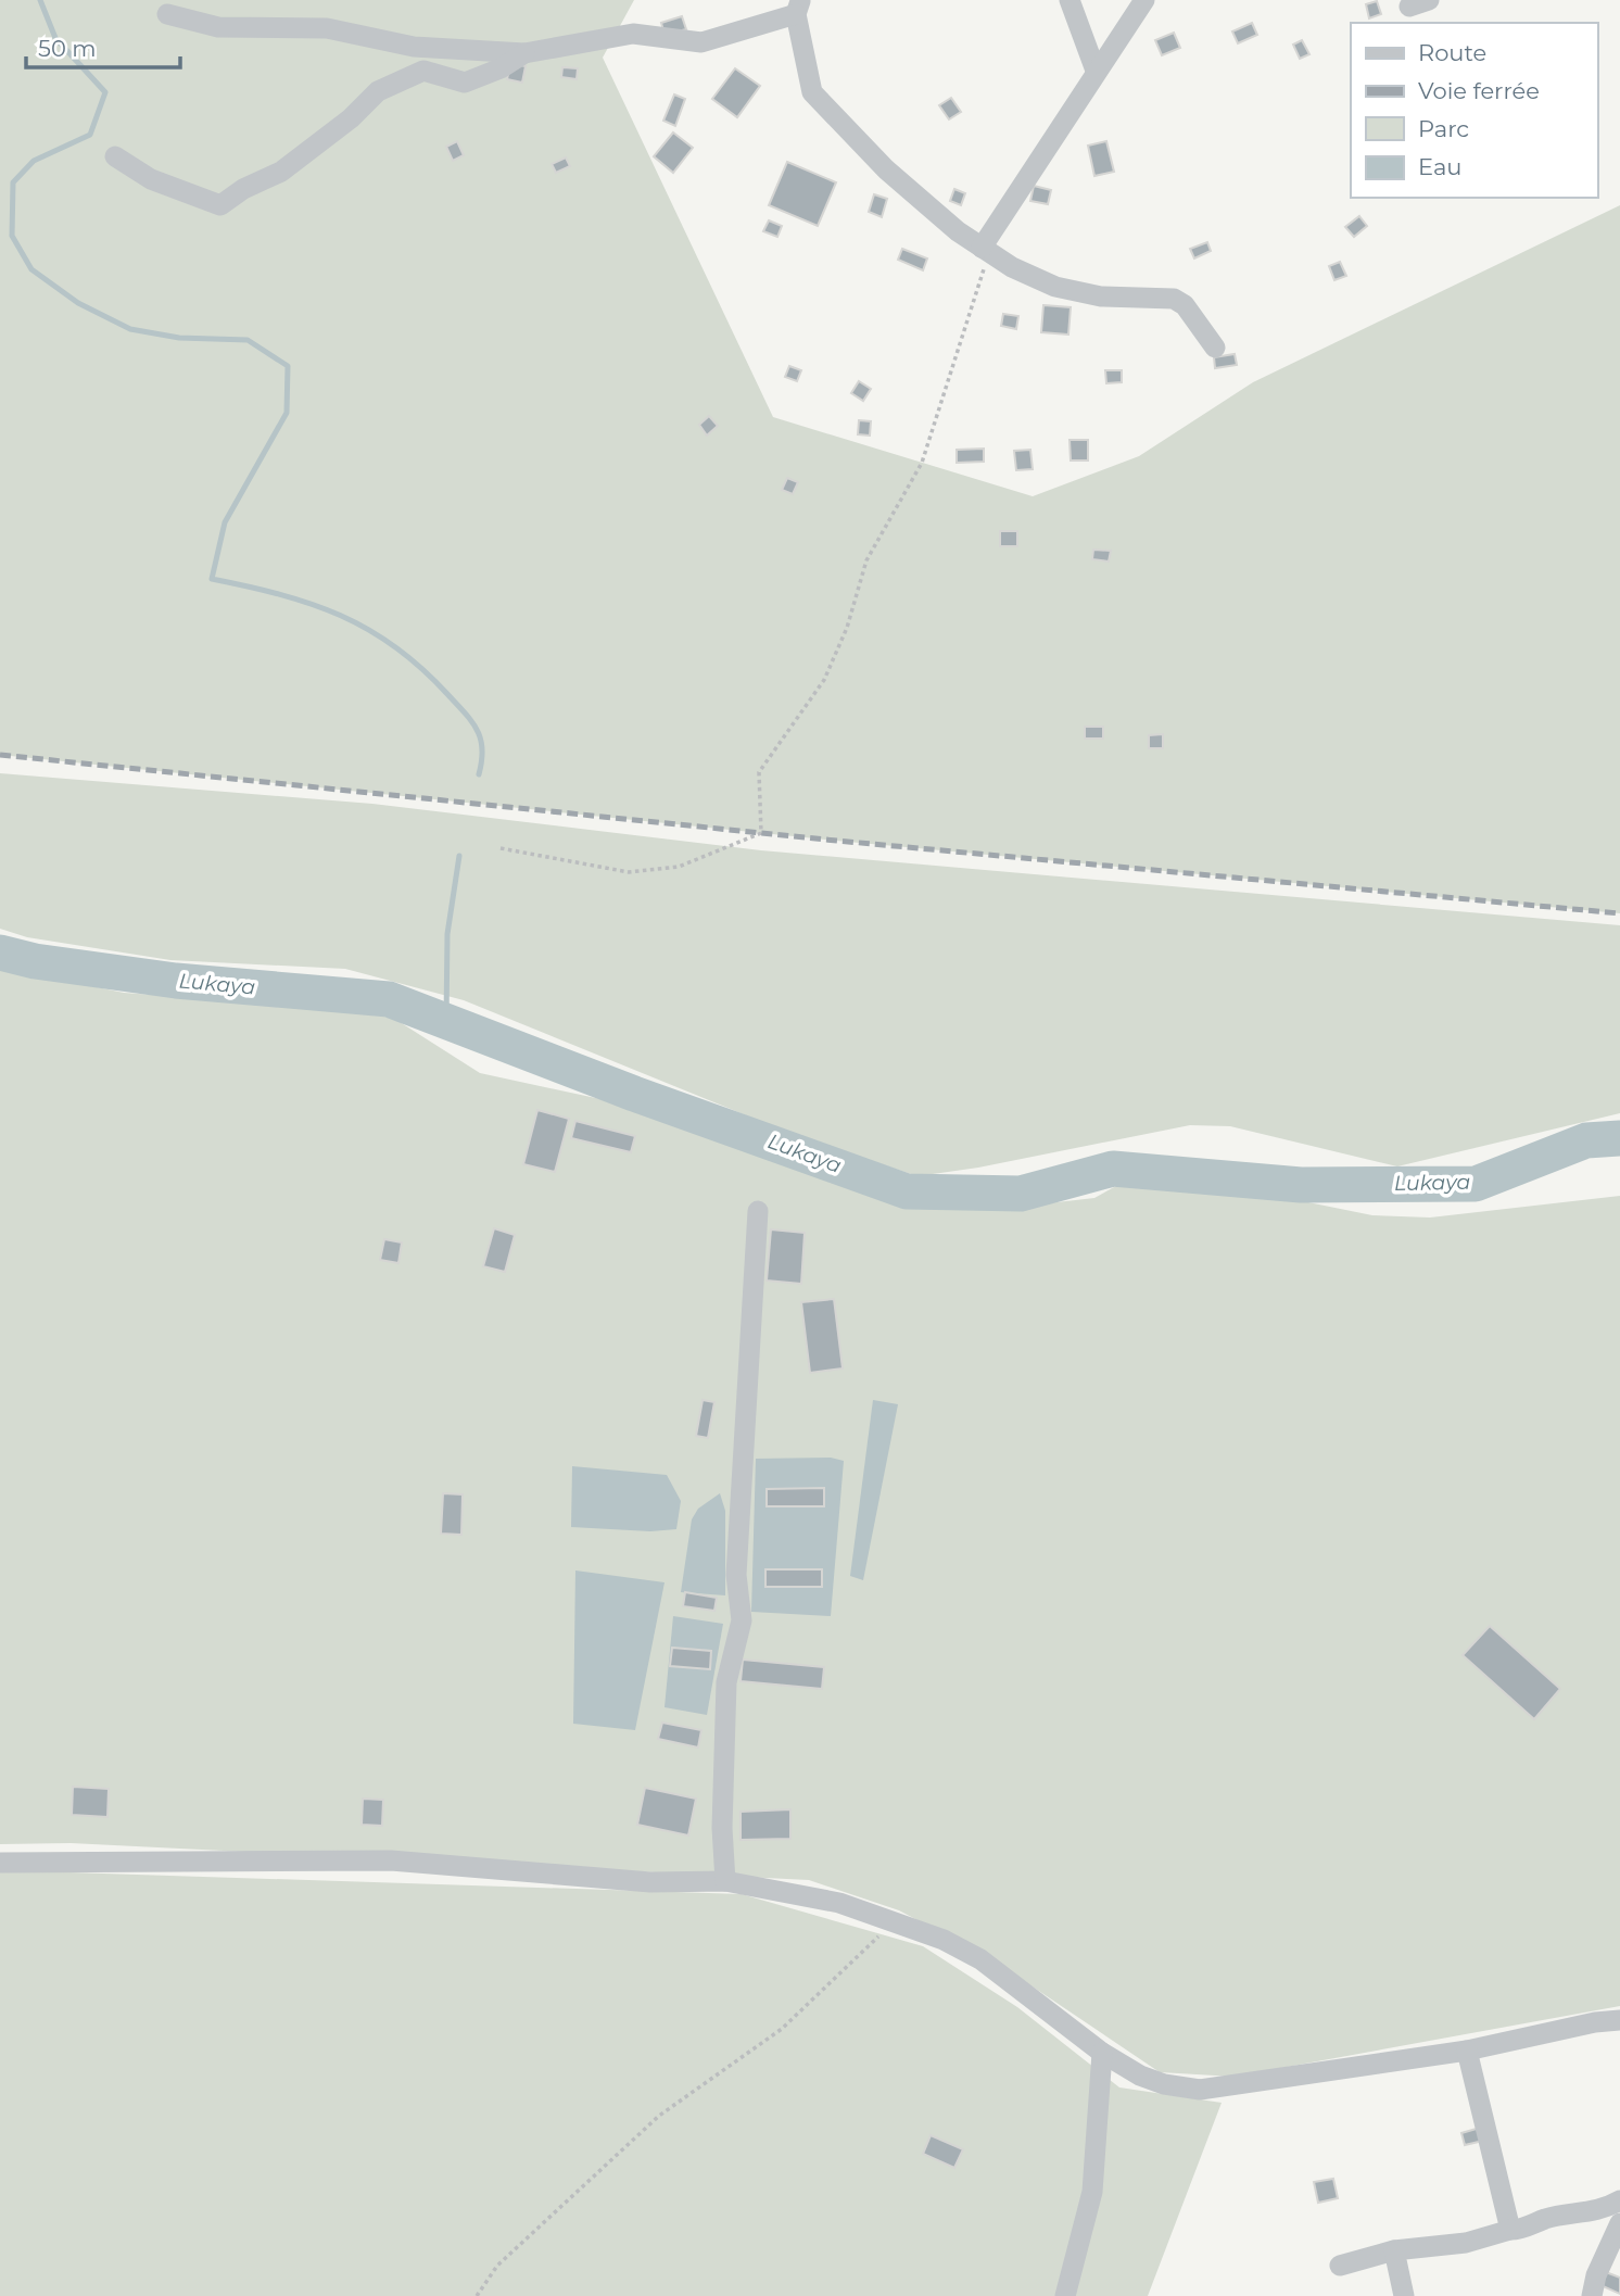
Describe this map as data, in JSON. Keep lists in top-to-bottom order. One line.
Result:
{"water":["Lukaya"],"legend":["Route","Voie ferrée","Parc","Eau"],"scale_bar":"50 m"}
